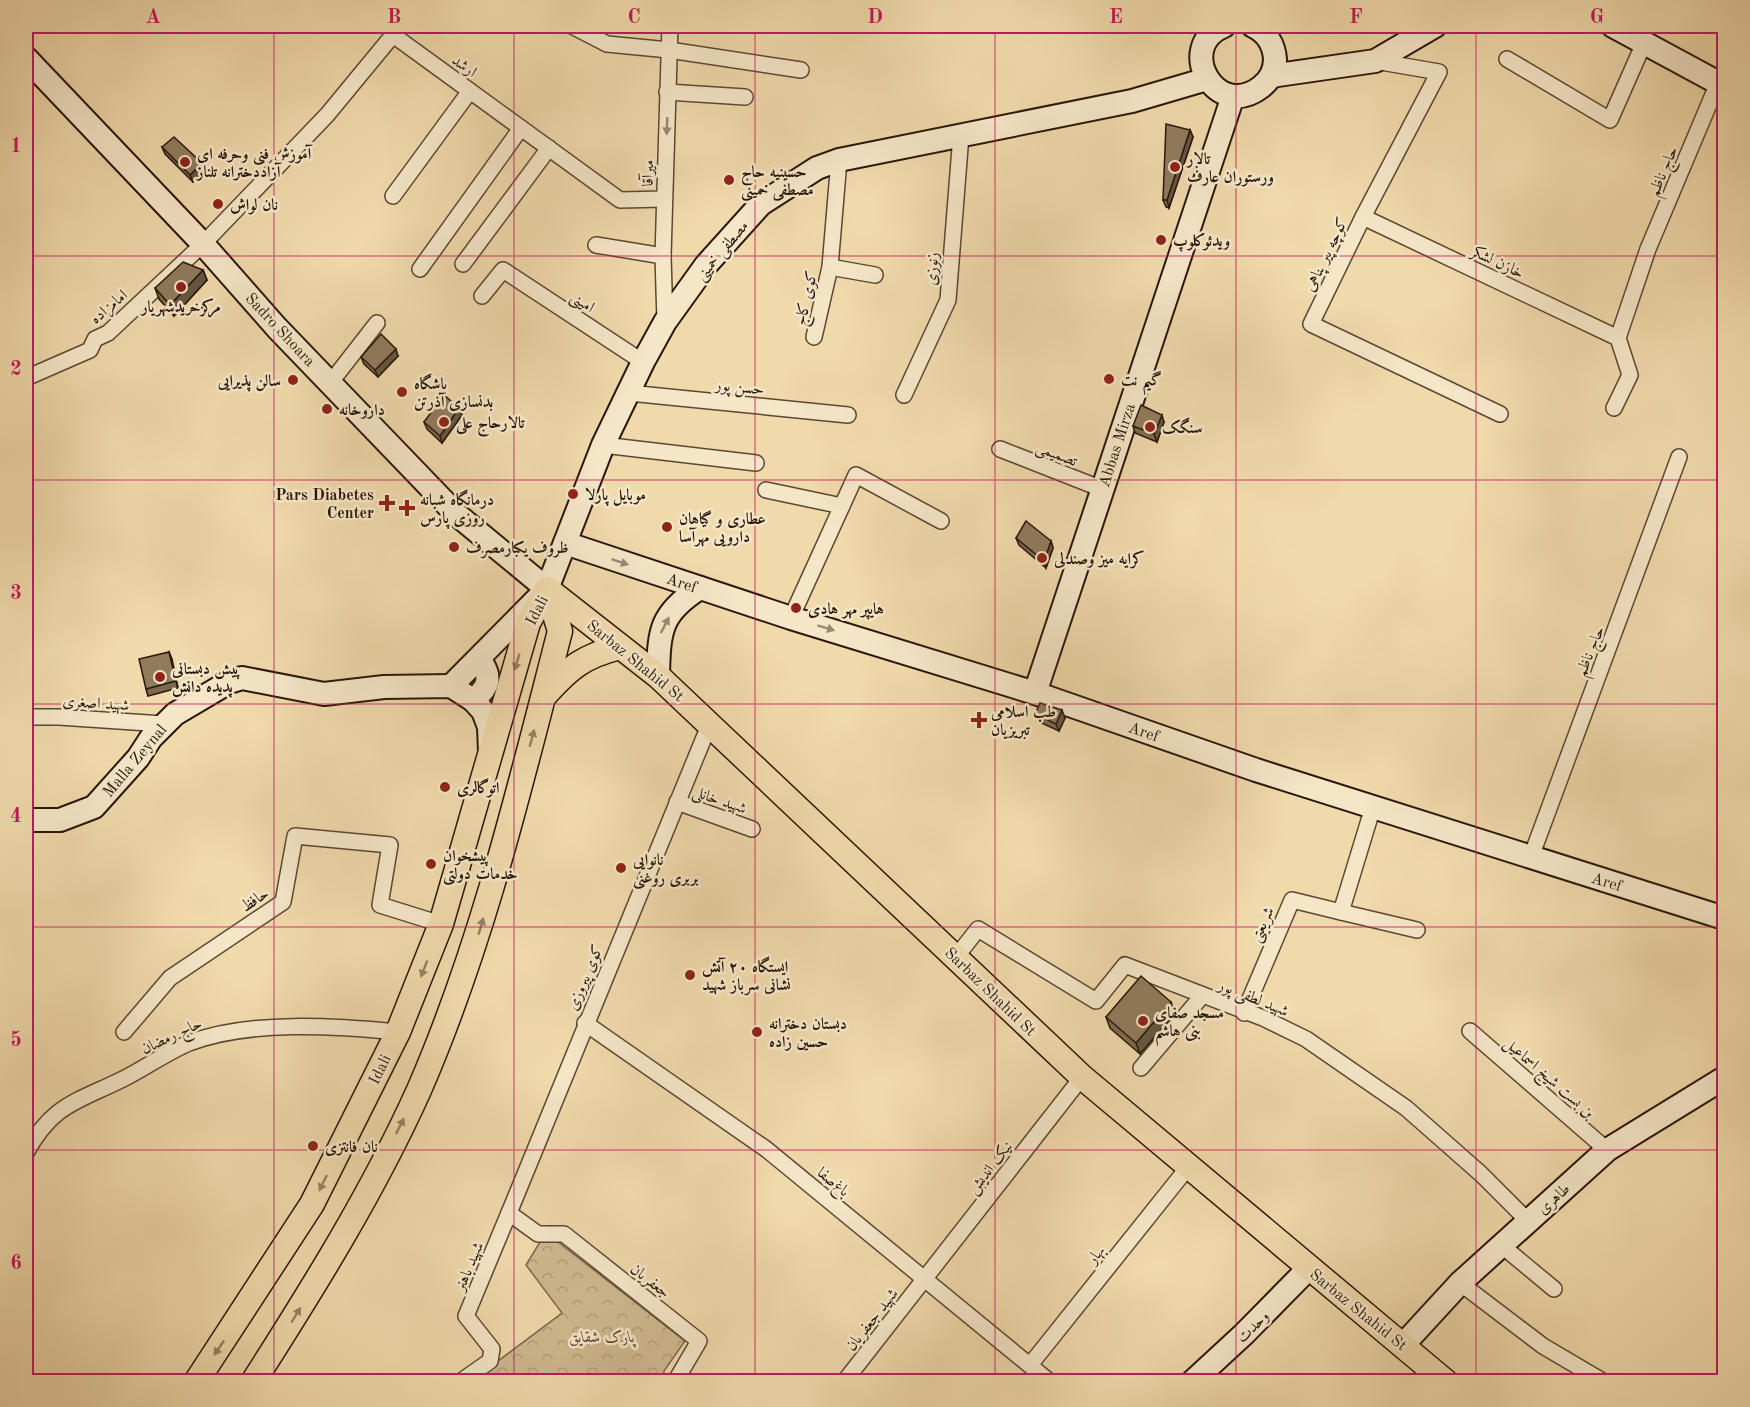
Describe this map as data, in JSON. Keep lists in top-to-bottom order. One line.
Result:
{"streets":{"main road":["مصطفی خمینی","Sadro Shoara","Abbas Mirza","Aref","Idali","Sarbaz Shahid St","Malla Zeynal","طاهری","وحدت"],"street":["ارشد","حاج ناظم","میرآقا","کوچه پیر پناهی","خازن لشکر","زنوزی","کوی کاج","امینی","امامزاده","حسن پور","تصمیمی","شهید اصغری","شهید خانلی","حافظ","شریعتی","کوی پیروزی","شهید لطفی پور","حاج رمضان","بن بست شیخ اسماعیل","نیک اندیش","باغ‌صفا","بهار","شهید باهنر","جعفریان","شهید جعفریان"]},"crossings":[["ارشد","میرآقا"],["ارشد","امامزاده"],["ارشد","Sadro Shoara"],["حاج ناظم","خازن لشکر"],["حاج ناظم","Aref"],["میرآقا","مصطفی خمینی"],["مصطفی خمینی","زنوزی"],["مصطفی خمینی","کوی کاج"],["مصطفی خمینی","امینی"],["مصطفی خمینی","Sadro Shoara"],["مصطفی خمینی","حسن پور"],["مصطفی خمینی","Aref"],["مصطفی خمینی","Idali"],["مصطفی خمینی","Sarbaz Shahid St"],["کوچه پیر پناهی","خازن لشکر"],["امامزاده","Sadro Shoara"],["Sadro Shoara","Idali"],["Sadro Shoara","Sarbaz Shahid St"],["Abbas Mirza","تصمیمی"],["Abbas Mirza","Aref"],["Idali","Sarbaz Shahid St"],["Idali","حافظ"],["Idali","حاج رمضان"],["Sarbaz Shahid St","کوی پیروزی"],["Sarbaz Shahid St","شهید لطفی پور"],["Sarbaz Shahid St","نیک اندیش"],["Sarbaz Shahid St","طاهری"],["Sarbaz Shahid St","بهار"],["Sarbaz Shahid St","وحدت"],["شهید اصغری","Malla Zeynal"],["شهید خانلی","کوی پیروزی"],["شریعتی","شهید لطفی پور"],["کوی پیروزی","باغ‌صفا"],["کوی پیروزی","شهید باهنر"],["کوی پیروزی","جعفریان"],["شهید لطفی پور","طاهری"],["بن بست شیخ اسماعیل","طاهری"],["نیک اندیش","باغ‌صفا"],["نیک اندیش","شهید جعفریان"],["باغ‌صفا","بهار"],["باغ‌صفا","شهید جعفریان"],["شهید باهنر","جعفریان"]],"one_way":["میرآقا"],"parks":["پارک شقایق"],"places":{"other":["آموزش فنی وحرفه ای آزاددخترانه تلناز","تالار ورستوران عارف","حسینیه حاج مصطفی خمینی","نان لواش","ویدئوکلوپ","مرکزخریدشهریار","گیم نت","سالن پذیرایی","باشگاه بدنسازی آذرتن","داروخانه","تالارحاج علی","سنگک","موبایل پارلا","عطاری و گیاهان دارویی مهرآسا","ظروف یکبارمصرف","کرایه میز وصندلی","هایپر مهر هادی","پیش دبستانی پدیده دانش","اتوگالری","پیشخوان خدمات دولتی","نانوایی بربری روغنی","ایستگاه ۲۰ آتش نشانی سرباز شهید","مسجد صفای بنی هاشم","دبستان دخترانه حسین زاده","نان فانتزی"],"health":["Pars Diabetes Center","درمانگاه شبانه روزی پارس","طب اسلامی تبریزیان"]},"grid":{"columns":["A","B","C","D","E","F","G"],"rows":["1","2","3","4","5","6"]}}
